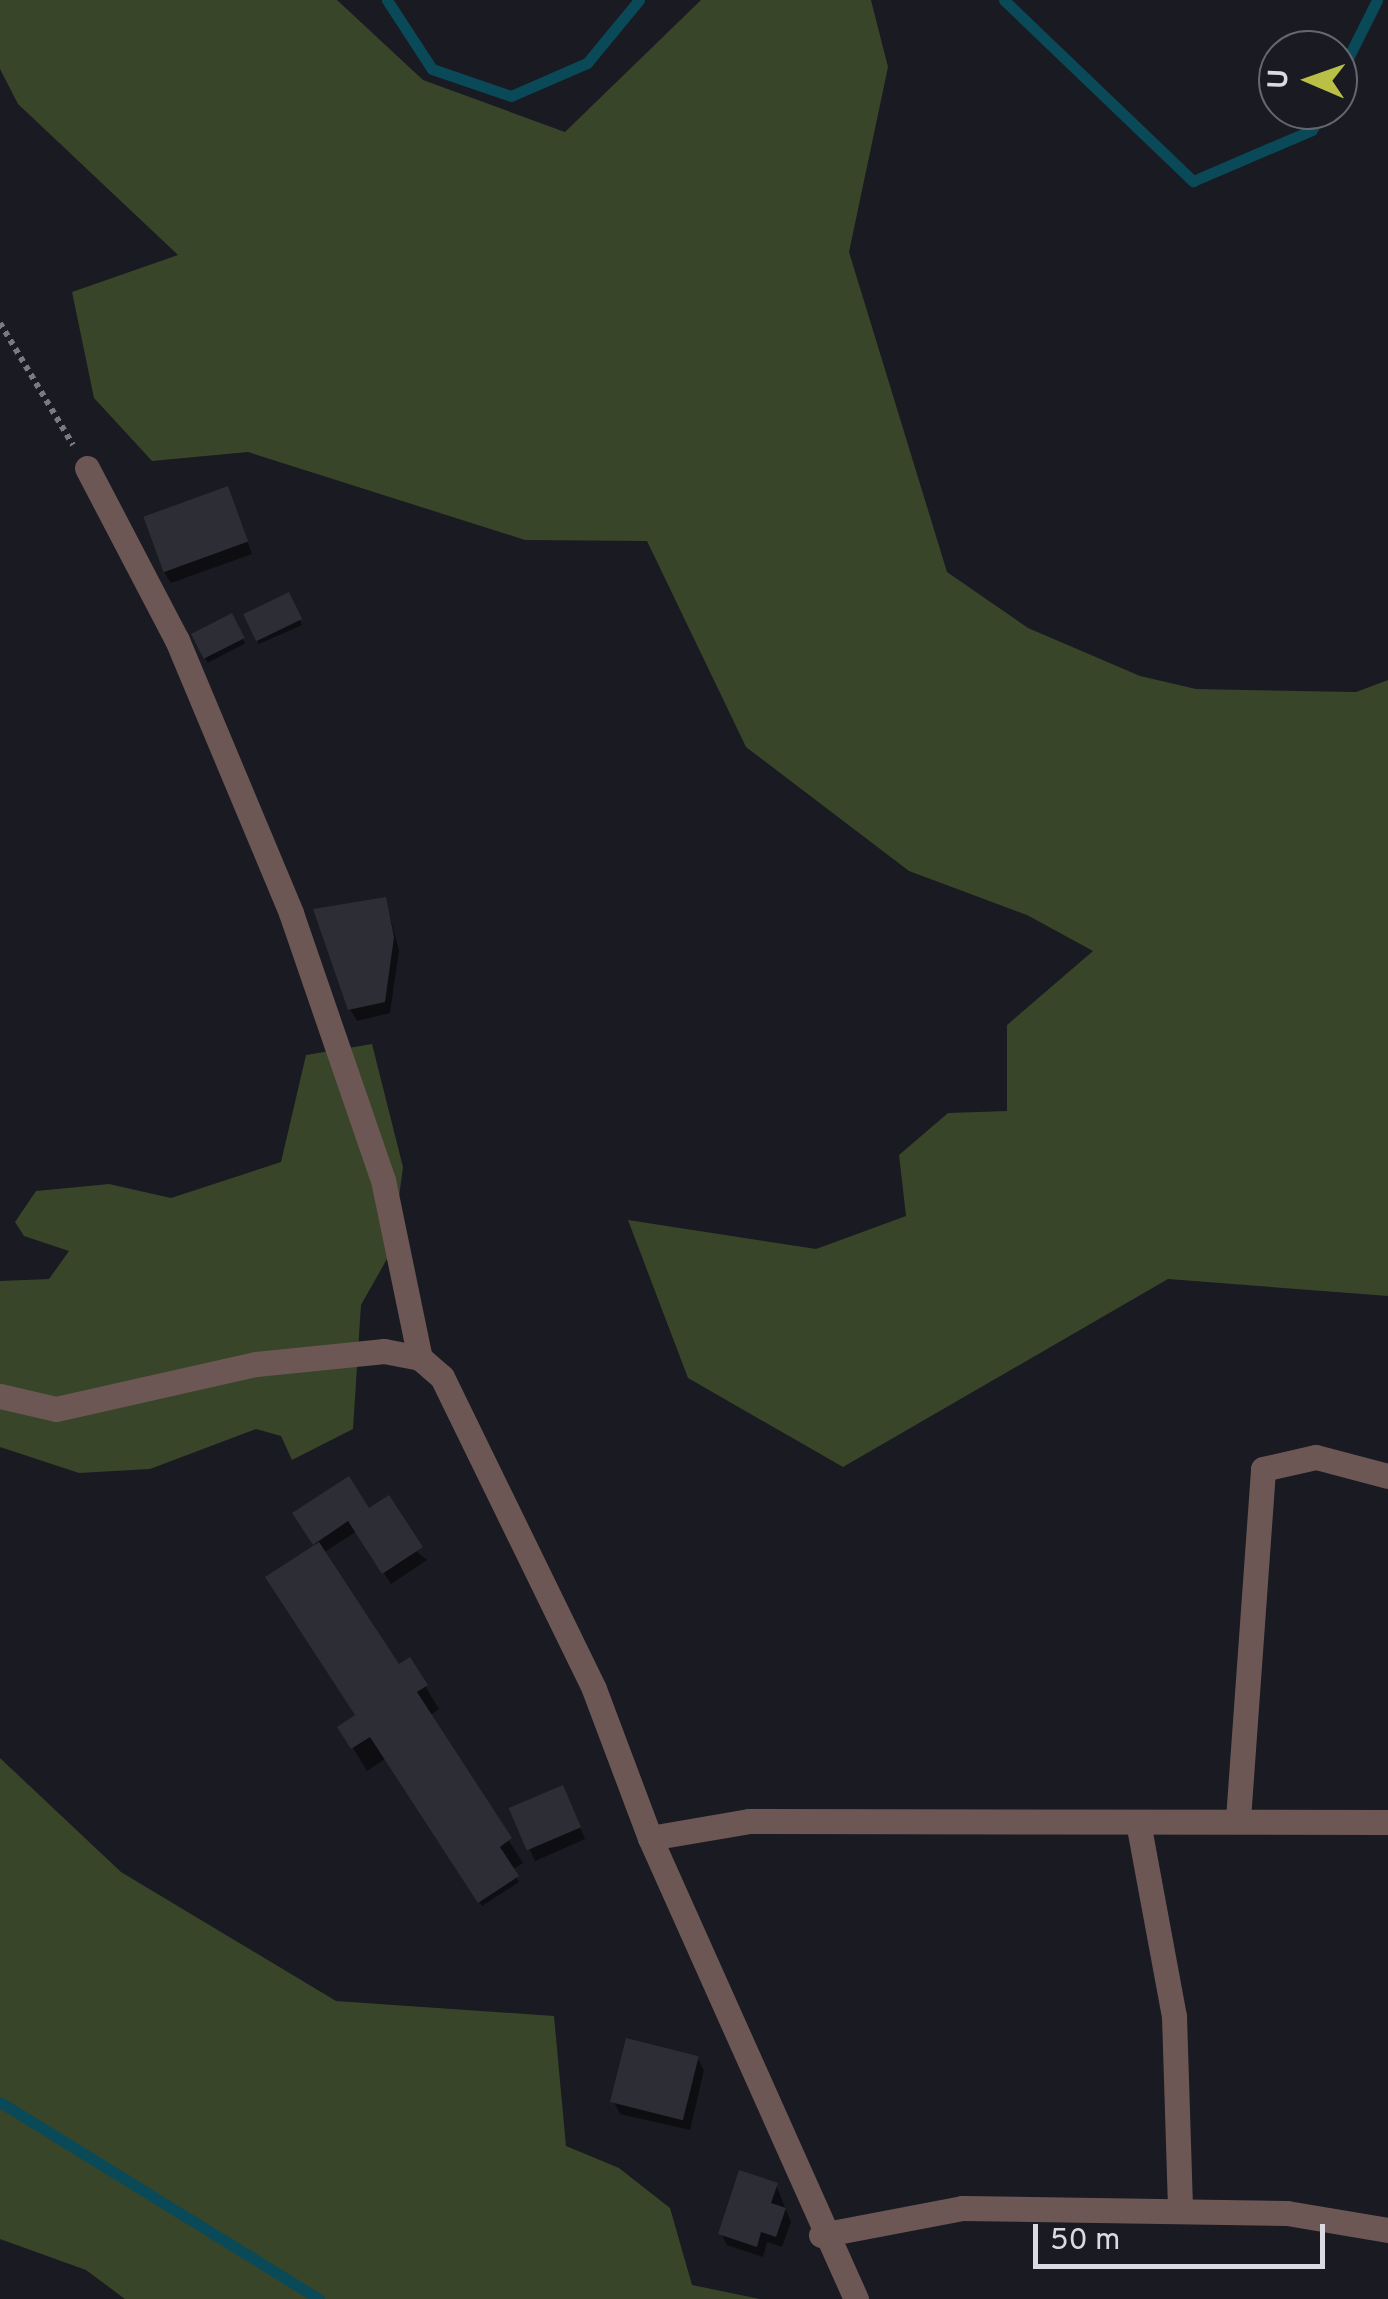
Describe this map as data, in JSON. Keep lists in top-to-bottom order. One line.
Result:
{"scale_bar":"50 m","north":"left"}
